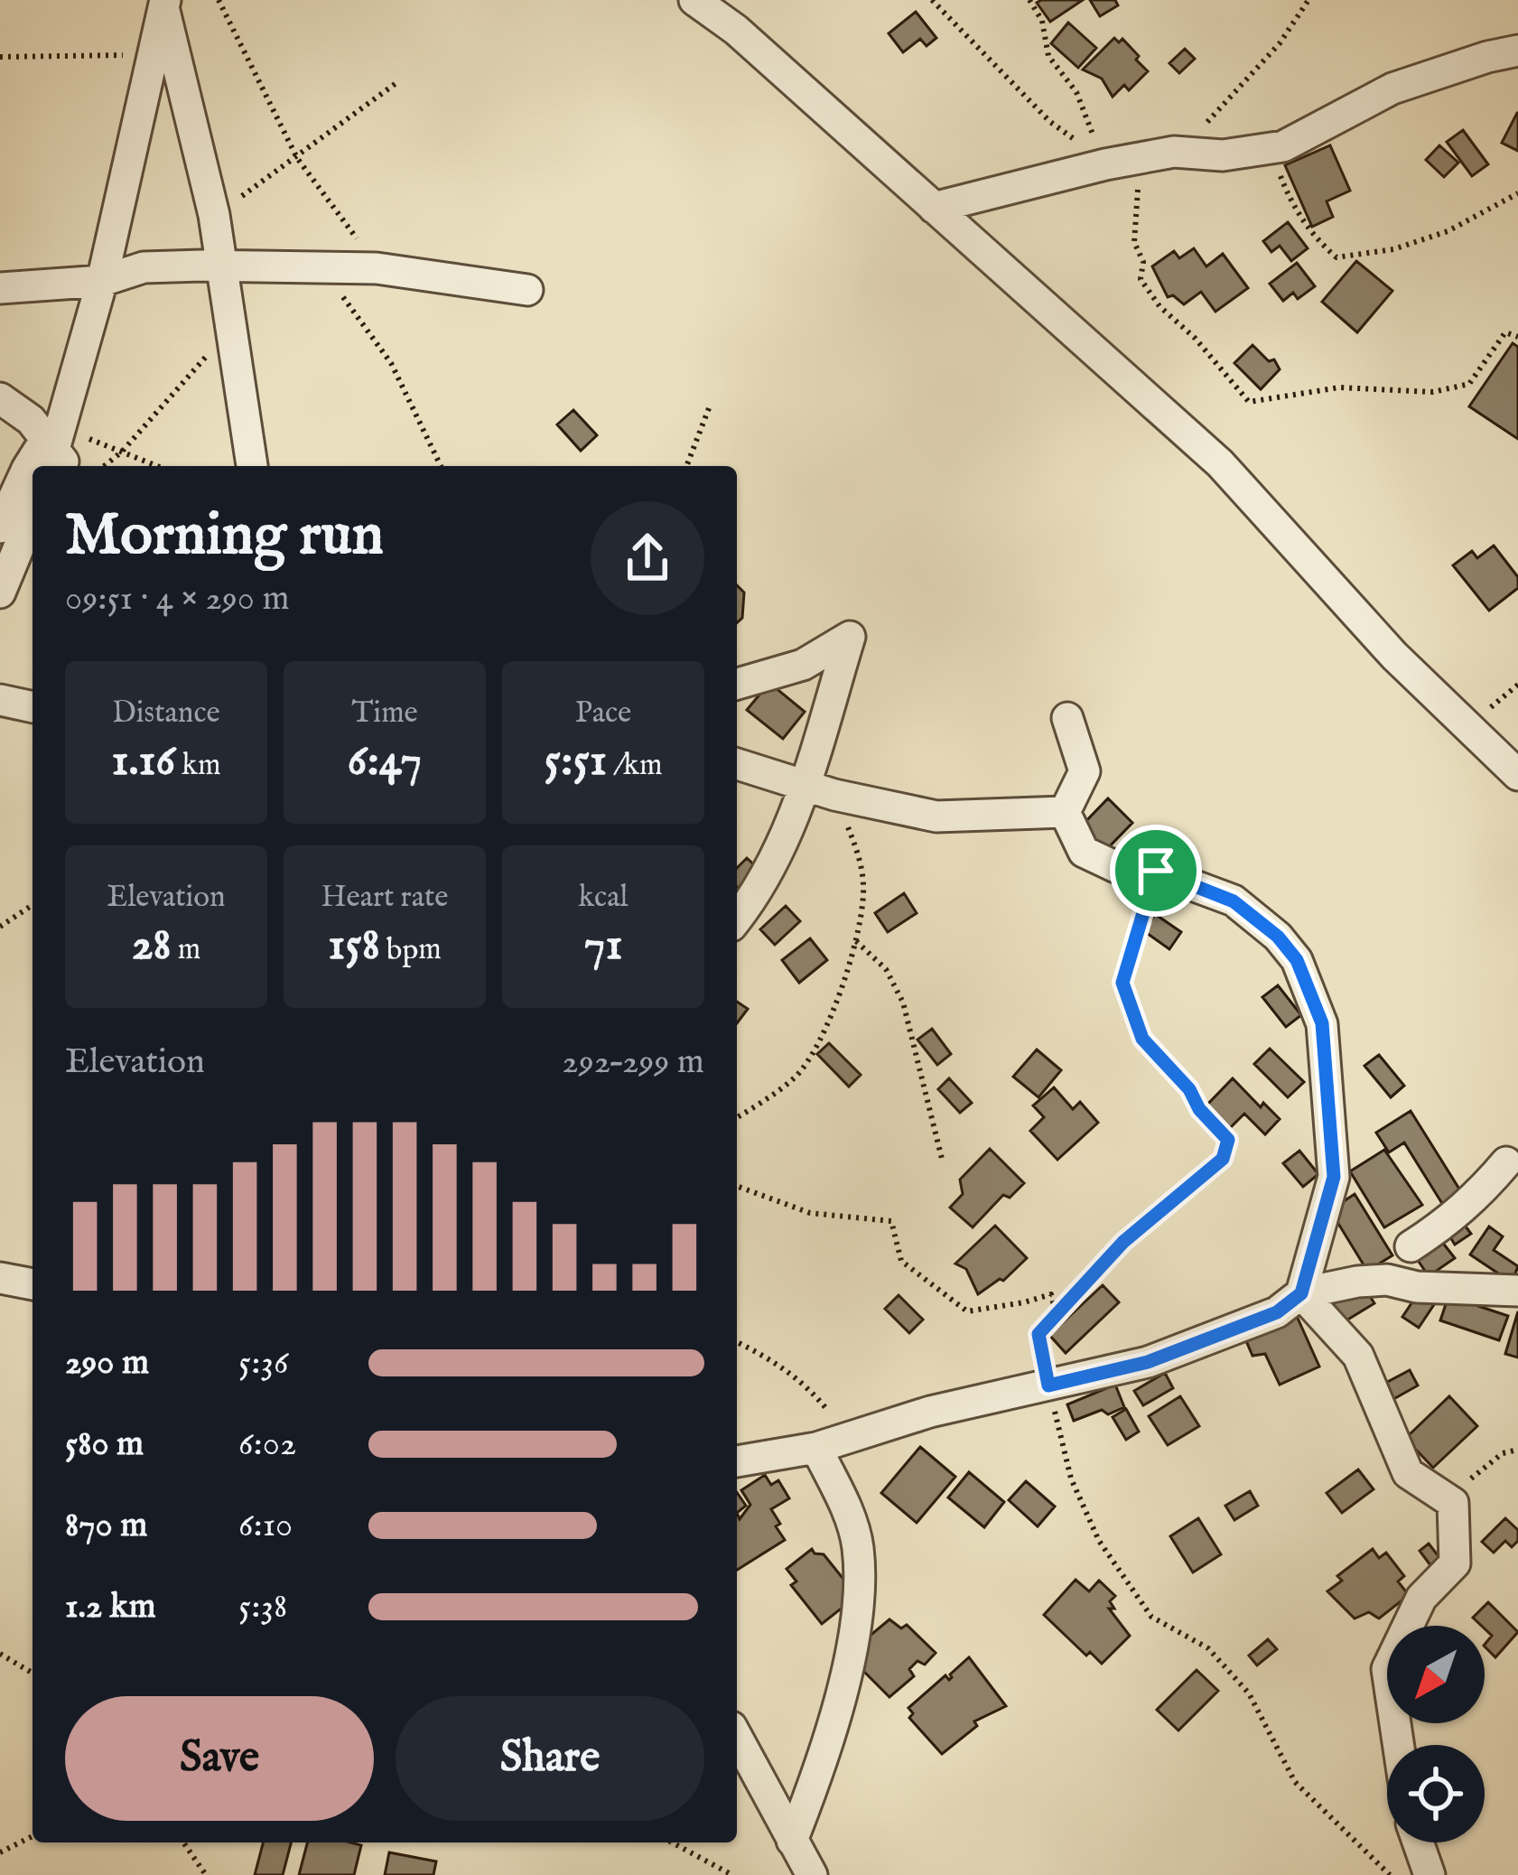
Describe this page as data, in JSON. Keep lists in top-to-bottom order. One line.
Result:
{"north":"bottom left","page":{"heading":["Morning run","09:51 · 4 × 290 m"],"stats":[["Distance","1.16 km"],["Time","6:47"],["Pace","5:51 /km"],["Elevation","28 m"],["Heart rate","158 bpm"],["kcal","71"]],"chart":["Elevation","292–299 m"],"list":[{"name":"290 m","note":"5:36"},{"name":"580 m","note":"6:02"},{"name":"870 m","note":"6:10"},{"name":"1.2 km","note":"5:38"}],"buttons":["Save","Share"]}}
